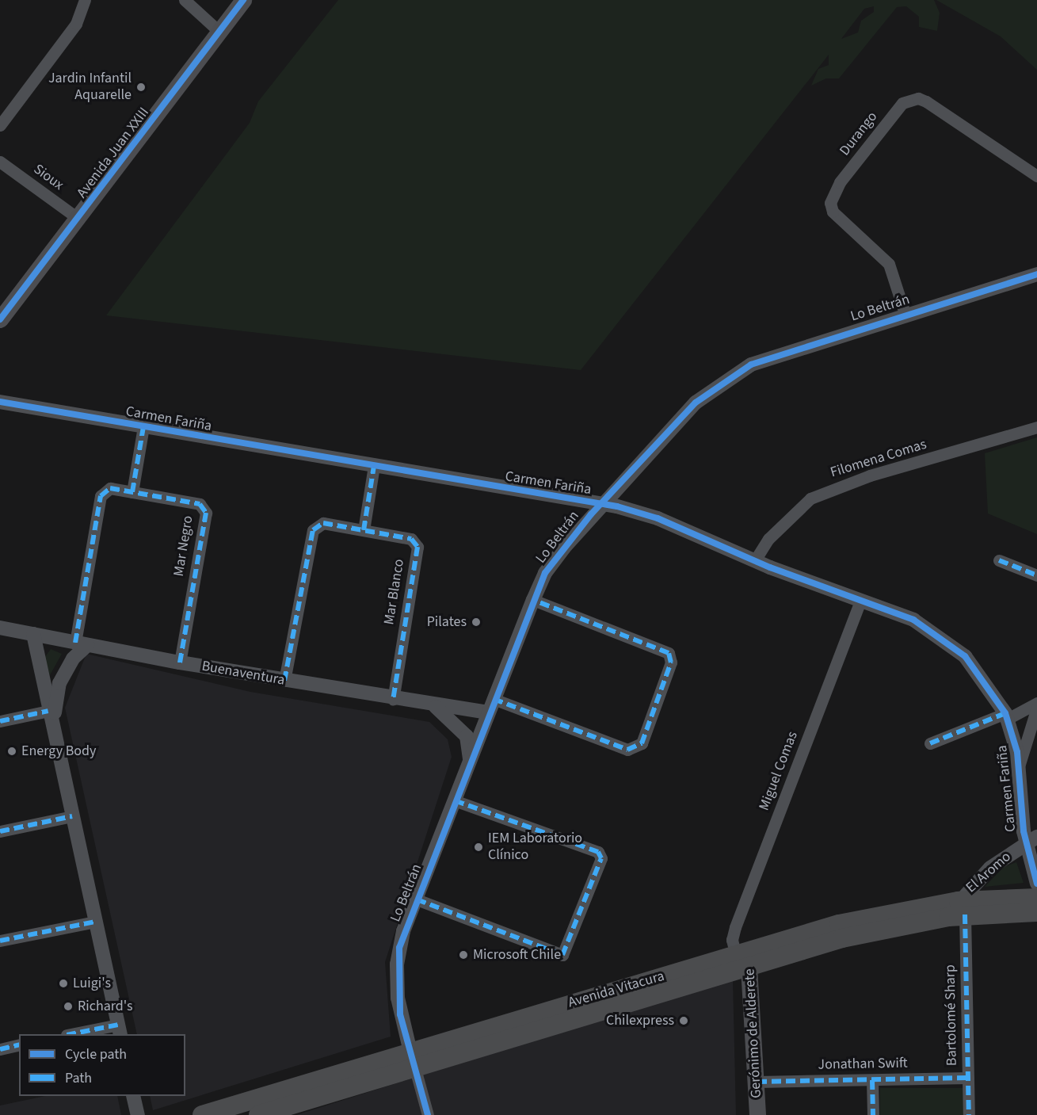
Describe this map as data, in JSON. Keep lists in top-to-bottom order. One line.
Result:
{"streets":{"main road":["Avenida Juan XXIII","Avenida Vitacura","Gerónimo de Alderete"],"street":["Durango","Sioux","Lo Beltrán","Carmen Fariña","Filomena Comas","Mar Negro","Mar Blanco","Buenaventura","Miguel Comas","El Aromo","Bartolomé Sharp","Jonathan Swift"]},"crossings":[["Durango","Lo Beltrán"],["Avenida Juan XXIII","Sioux"],["Lo Beltrán","Carmen Fariña"],["Lo Beltrán","Buenaventura"],["Lo Beltrán","Avenida Vitacura"],["Carmen Fariña","Filomena Comas"],["Carmen Fariña","Miguel Comas"],["Carmen Fariña","El Aromo"],["Mar Negro","Buenaventura"],["Mar Blanco","Buenaventura"],["Miguel Comas","Avenida Vitacura"],["Miguel Comas","Gerónimo de Alderete"],["El Aromo","Avenida Vitacura"],["El Aromo","Bartolomé Sharp"],["Avenida Vitacura","Bartolomé Sharp"],["Avenida Vitacura","Gerónimo de Alderete"],["Bartolomé Sharp","Jonathan Swift"],["Gerónimo de Alderete","Jonathan Swift"]],"places":["Jardin Infantil Aquarelle","Pilates","Energy Body","IEM Laboratorio Clínico","Microsoft Chile","Luigi's","Richard's","Chilexpress"],"legend":["Cycle path","Path"]}
